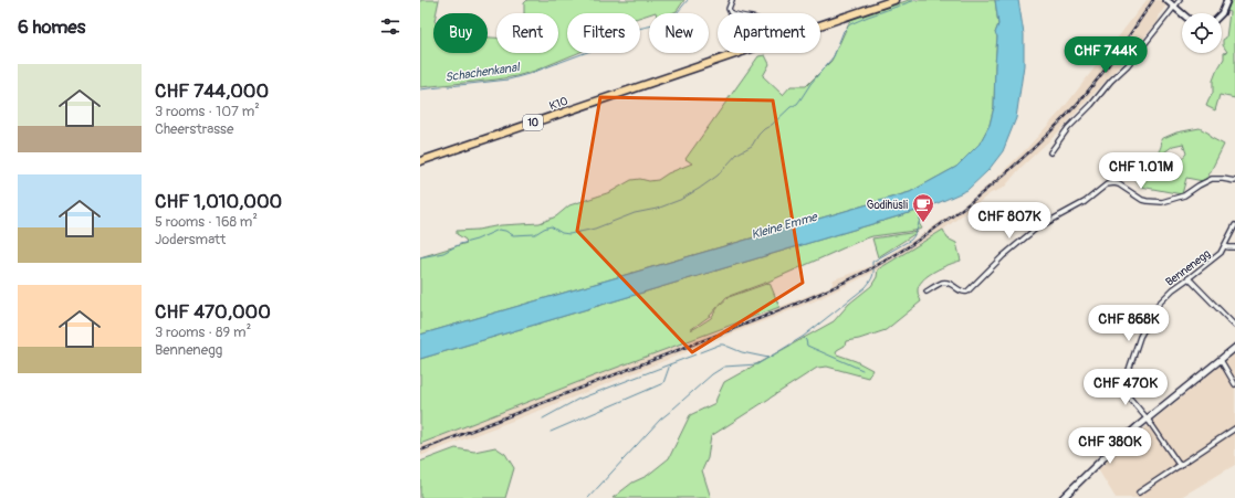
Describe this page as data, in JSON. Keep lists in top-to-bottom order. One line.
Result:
{"streets":{"main road":["K10","10"],"street":["Bennenegg"]},"water":["Schachenkanal","Kleine Emme"],"places":{"cafe":["Godihüsli"]},"page":{"heading":"6 homes","chip":["Buy","Rent","Filters","New","Apartment"],"price":["CHF 744K","CHF 1.01M","CHF 807K","CHF 868K","CHF 470K","CHF 380K"],"list":[{"name":"CHF 744,000","note":"3 rooms · 107 m² · Cheerstrasse"},{"name":"CHF 1,010,000","note":"5 rooms · 168 m² · Jodersmatt"},{"name":"CHF 470,000","note":"3 rooms · 89 m² · Bennenegg"}]}}
